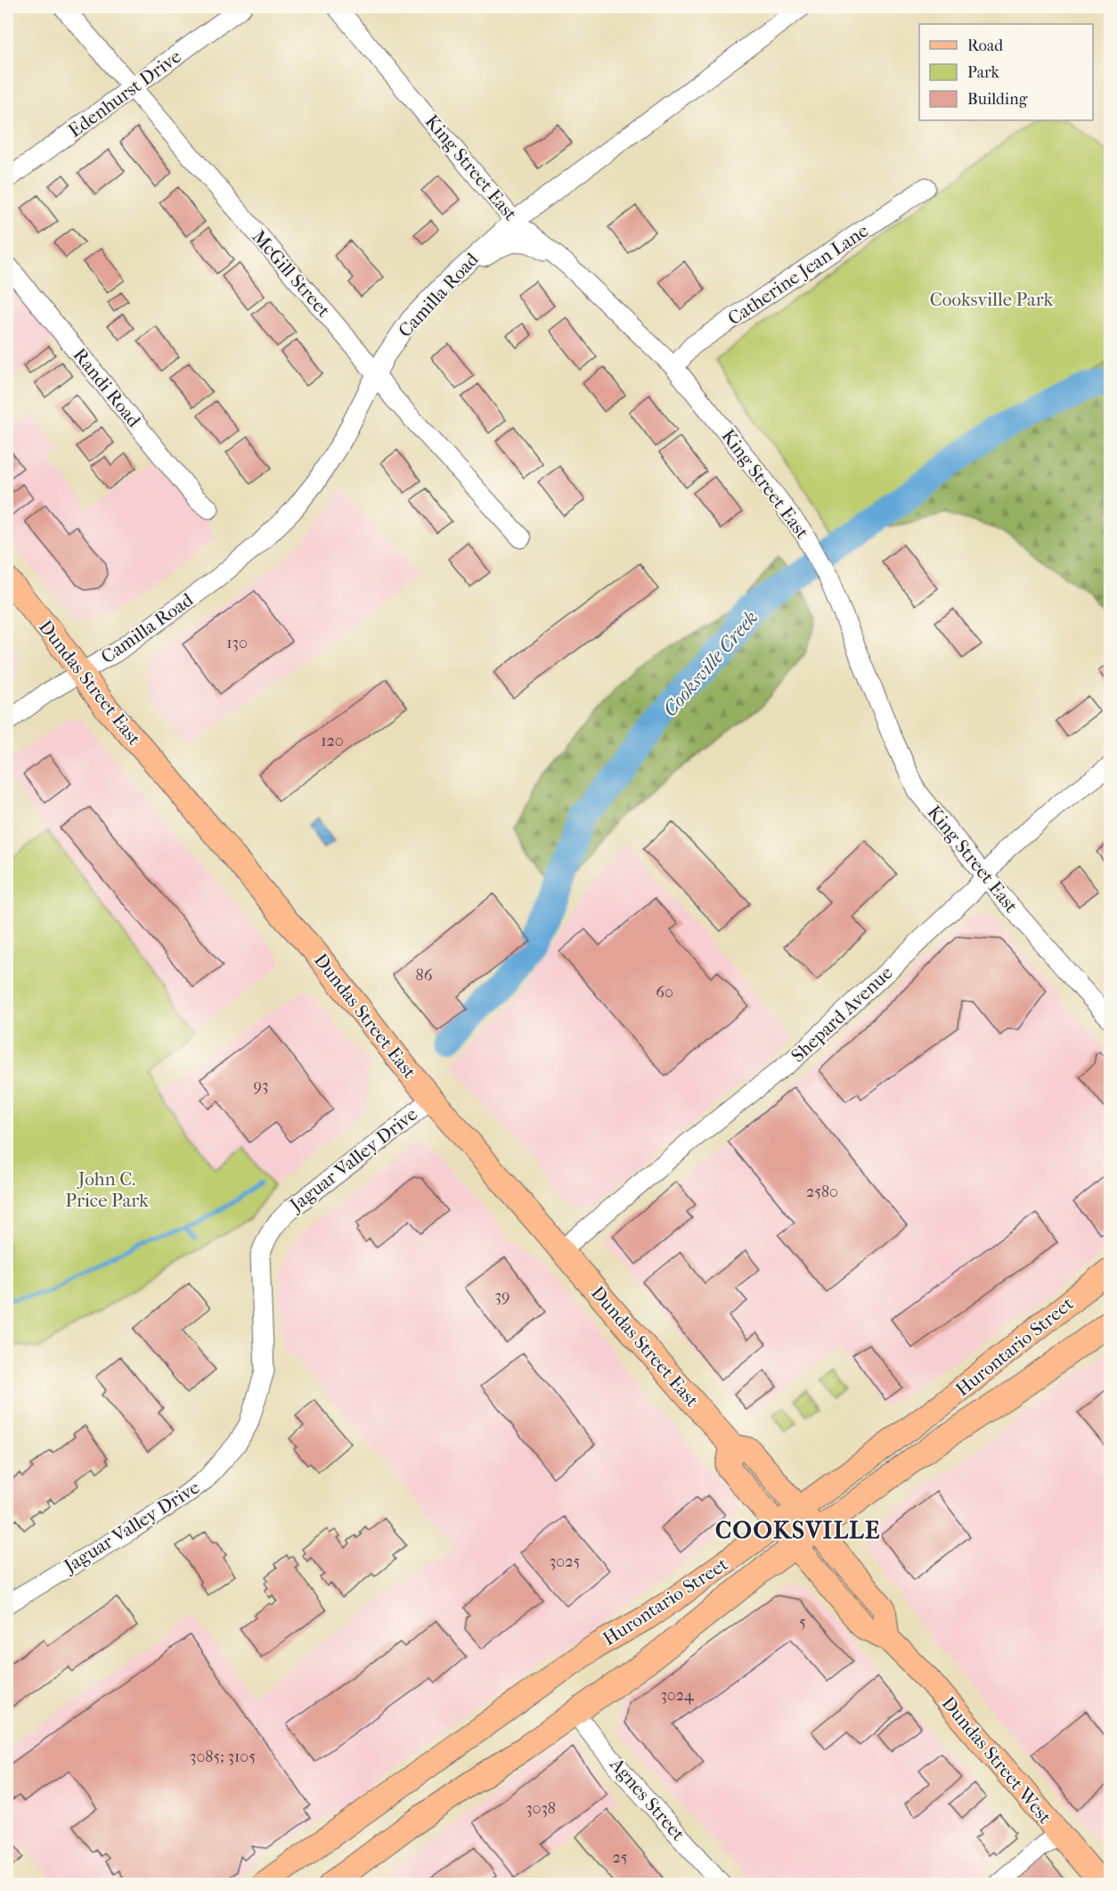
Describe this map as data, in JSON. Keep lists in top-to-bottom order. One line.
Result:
{"streets":{"main road":["Dundas Street East","Hurontario Street","Dundas Street West"],"street":["Edenhurst Drive","King Street East","McGill Street","Catherine Jean Lane","Camilla Road","Randi Road","Shepard Avenue","Jaguar Valley Drive","Agnes Street"]},"crossings":[["Edenhurst Drive","McGill Street"],["King Street East","Catherine Jean Lane"],["King Street East","Camilla Road"],["King Street East","Shepard Avenue"],["McGill Street","Camilla Road"],["Camilla Road","Dundas Street East"],["Dundas Street East","Shepard Avenue"],["Dundas Street East","Jaguar Valley Drive"],["Dundas Street East","Hurontario Street"],["Hurontario Street","Dundas Street West"],["Hurontario Street","Agnes Street"]],"districts":["COOKSVILLE"],"water":["Cooksville Creek"],"parks":["Cooksville Park","John C. Price Park"],"house_numbers":["130","120","86","60","93","2580","39","3025","5","3024","3085; 3105","3038","25"],"legend":["Road","Park","Building"]}
